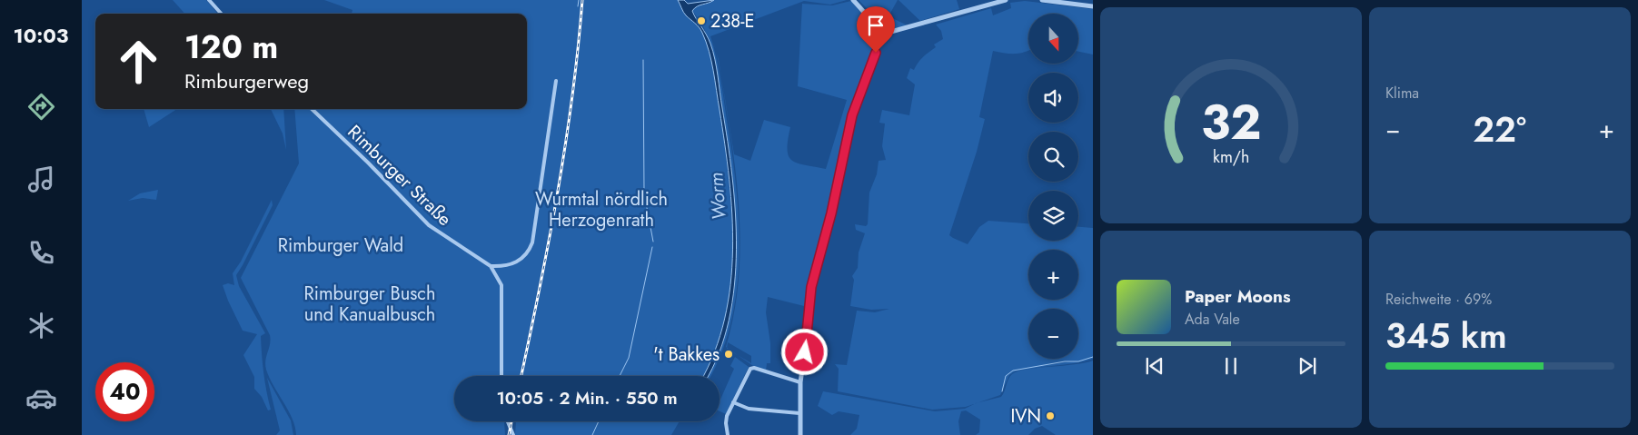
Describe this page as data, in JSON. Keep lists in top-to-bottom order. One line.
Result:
{"streets":{"street":["Rimburger Straße"]},"water":["Worm"],"parks":["Wurmtal nördlich Herzogenrath","Rimburger Wald","Rimburger Busch und Kanualbusch"],"places":["238-E","'t Bakkes","IVN"],"north":"bottom","page":{"tabs":"10:03","tile":["Klima",["Reichweite · 69%","345 km"]],"map_buttons":["+","−"],"turn":["120 m","Rimburgerweg"],"heat":["−","22°","+"],"song":["Paper Moons","Ada Vale"],"limit":"40","trip":"10:05 · 2 Min. · 550 m","gauge":["32","km/h"]}}
